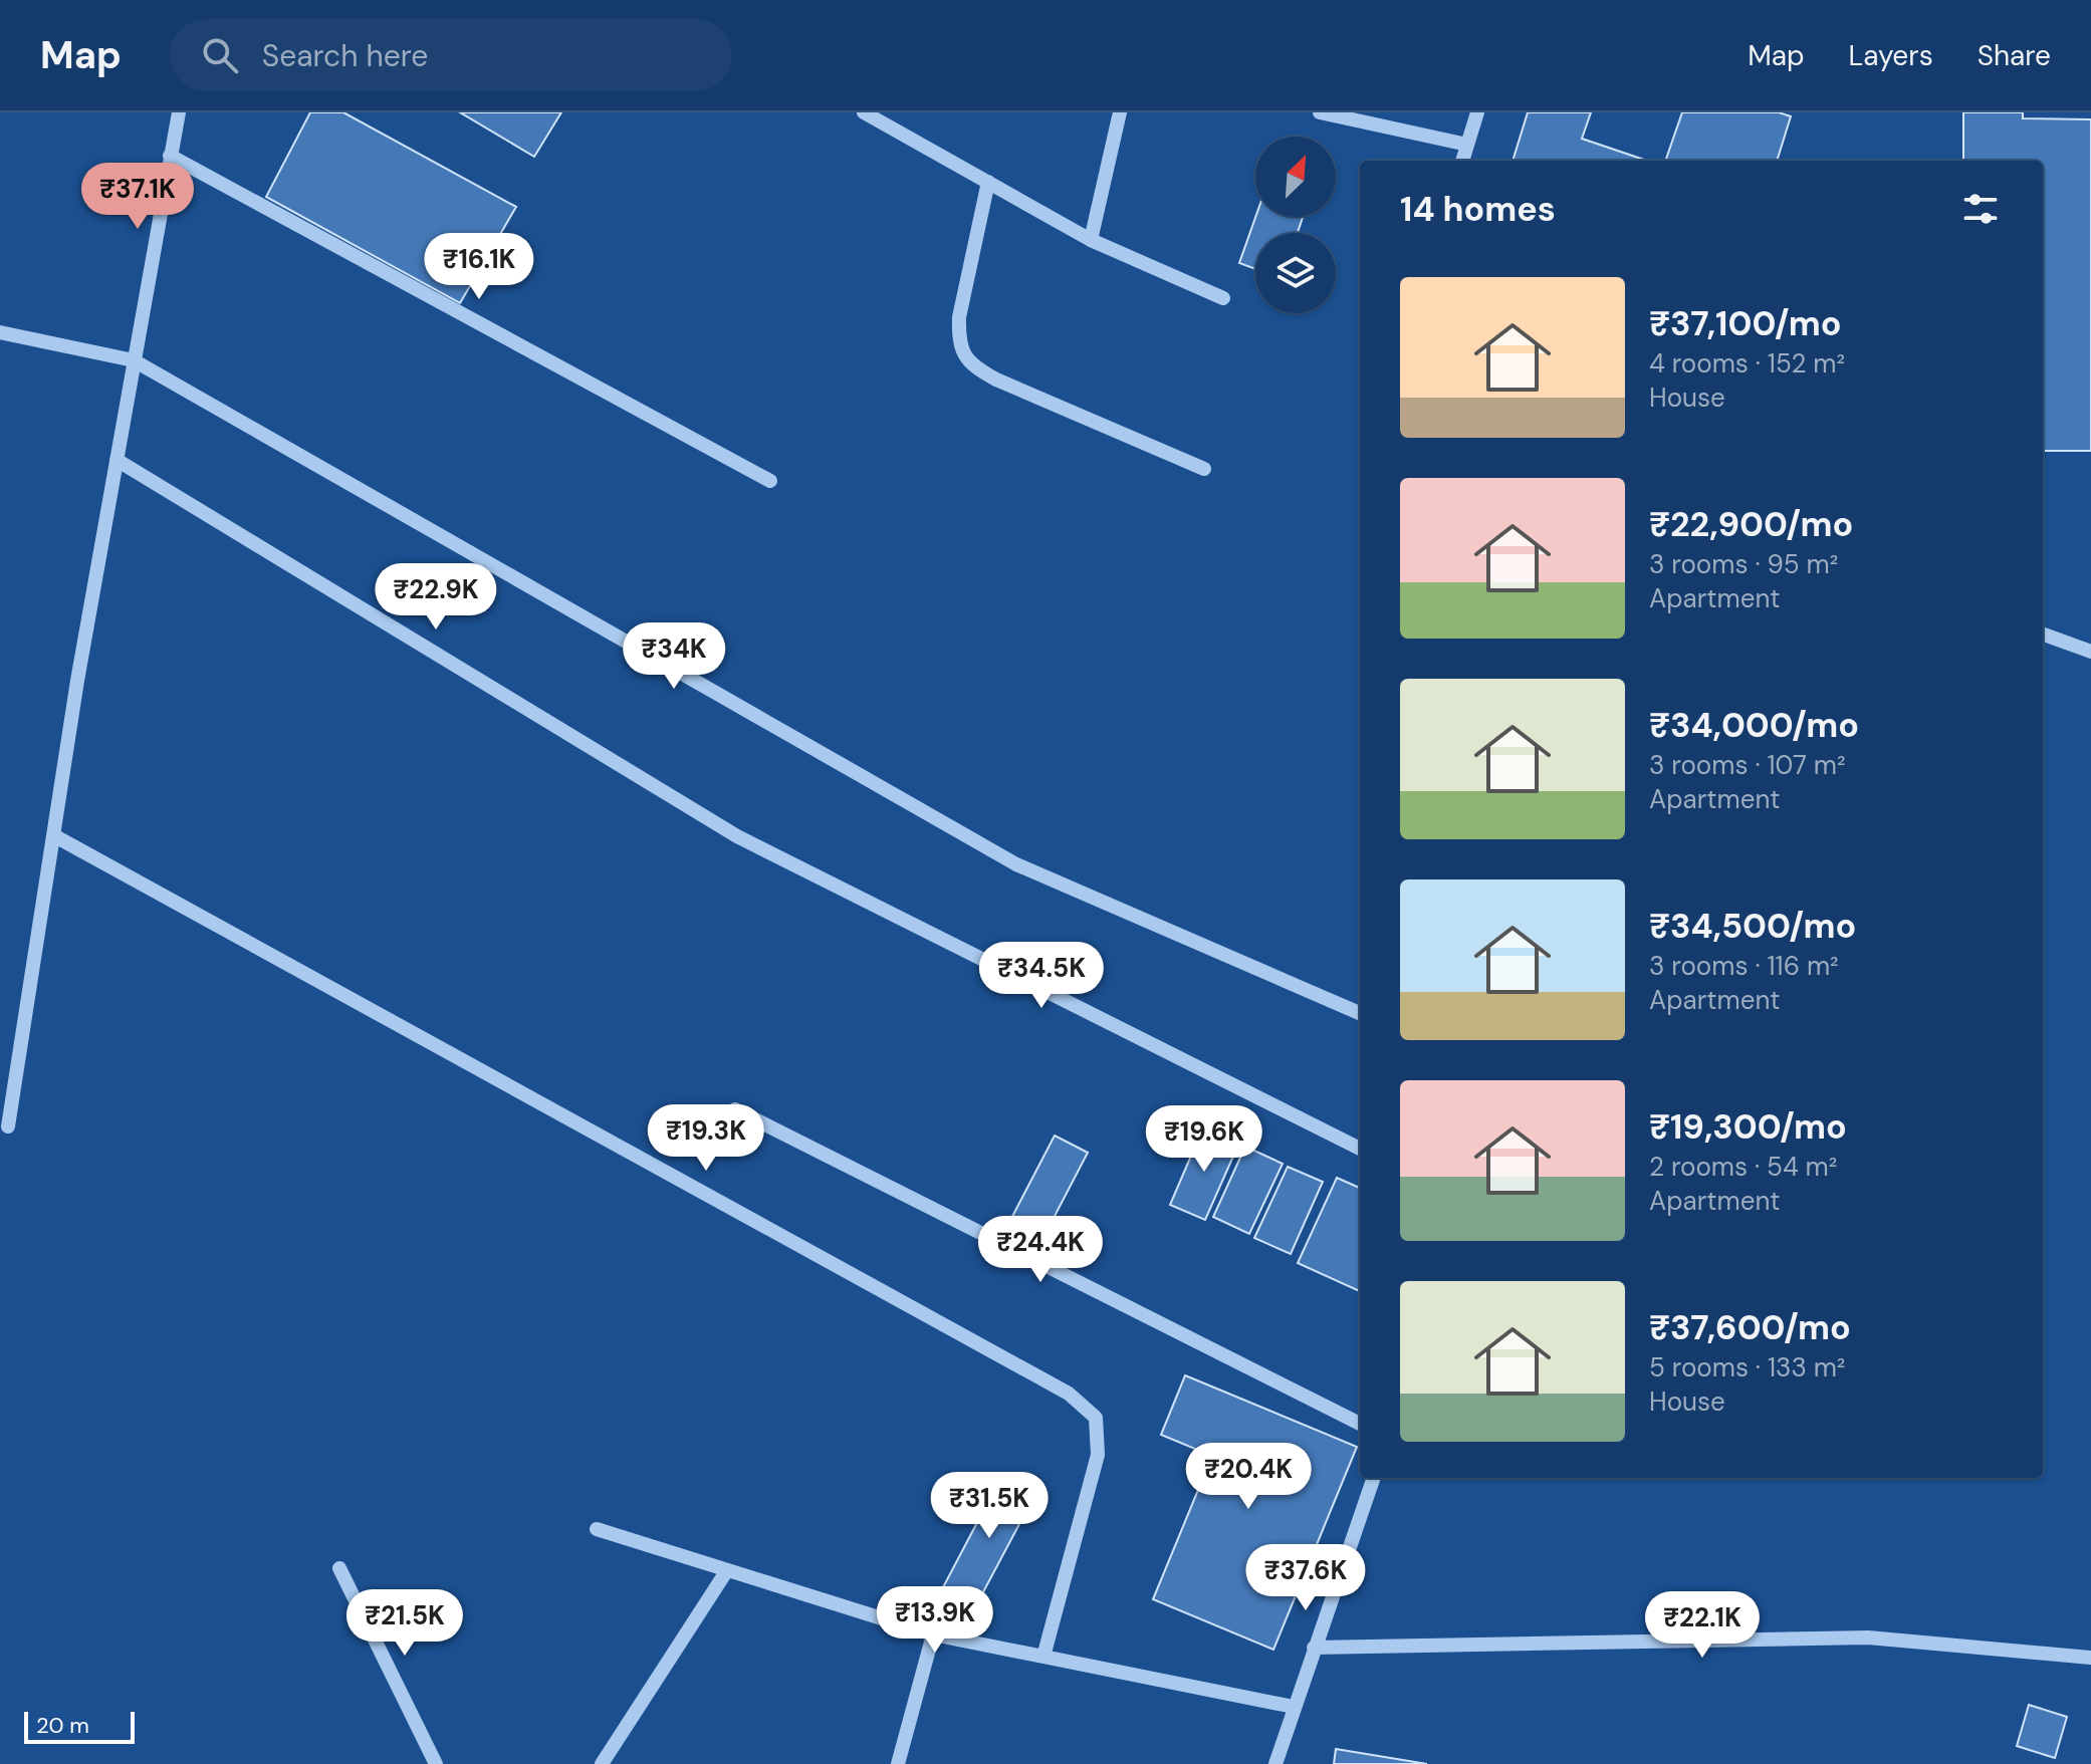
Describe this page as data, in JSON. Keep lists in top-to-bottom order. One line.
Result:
{"scale_bar":"20 m","north":"top right","page":{"header":"Map","search":"Search here","nav":["Map","Layers","Share"],"heading":"14 homes","price":["₹37.1K","₹16.1K","₹22.9K","₹34K","₹34.5K","₹19.3K","₹19.6K","₹24.4K","₹20.4K","₹31.5K","₹37.6K","₹13.9K","₹21.5K","₹22.1K"],"list":[{"name":"₹37,100/mo","note":"4 rooms · 152 m² · House"},{"name":"₹22,900/mo","note":"3 rooms · 95 m² · Apartment"},{"name":"₹34,000/mo","note":"3 rooms · 107 m² · Apartment"},{"name":"₹34,500/mo","note":"3 rooms · 116 m² · Apartment"},{"name":"₹19,300/mo","note":"2 rooms · 54 m² · Apartment"},{"name":"₹37,600/mo","note":"5 rooms · 133 m² · House"}],"scale":"20 m"}}
